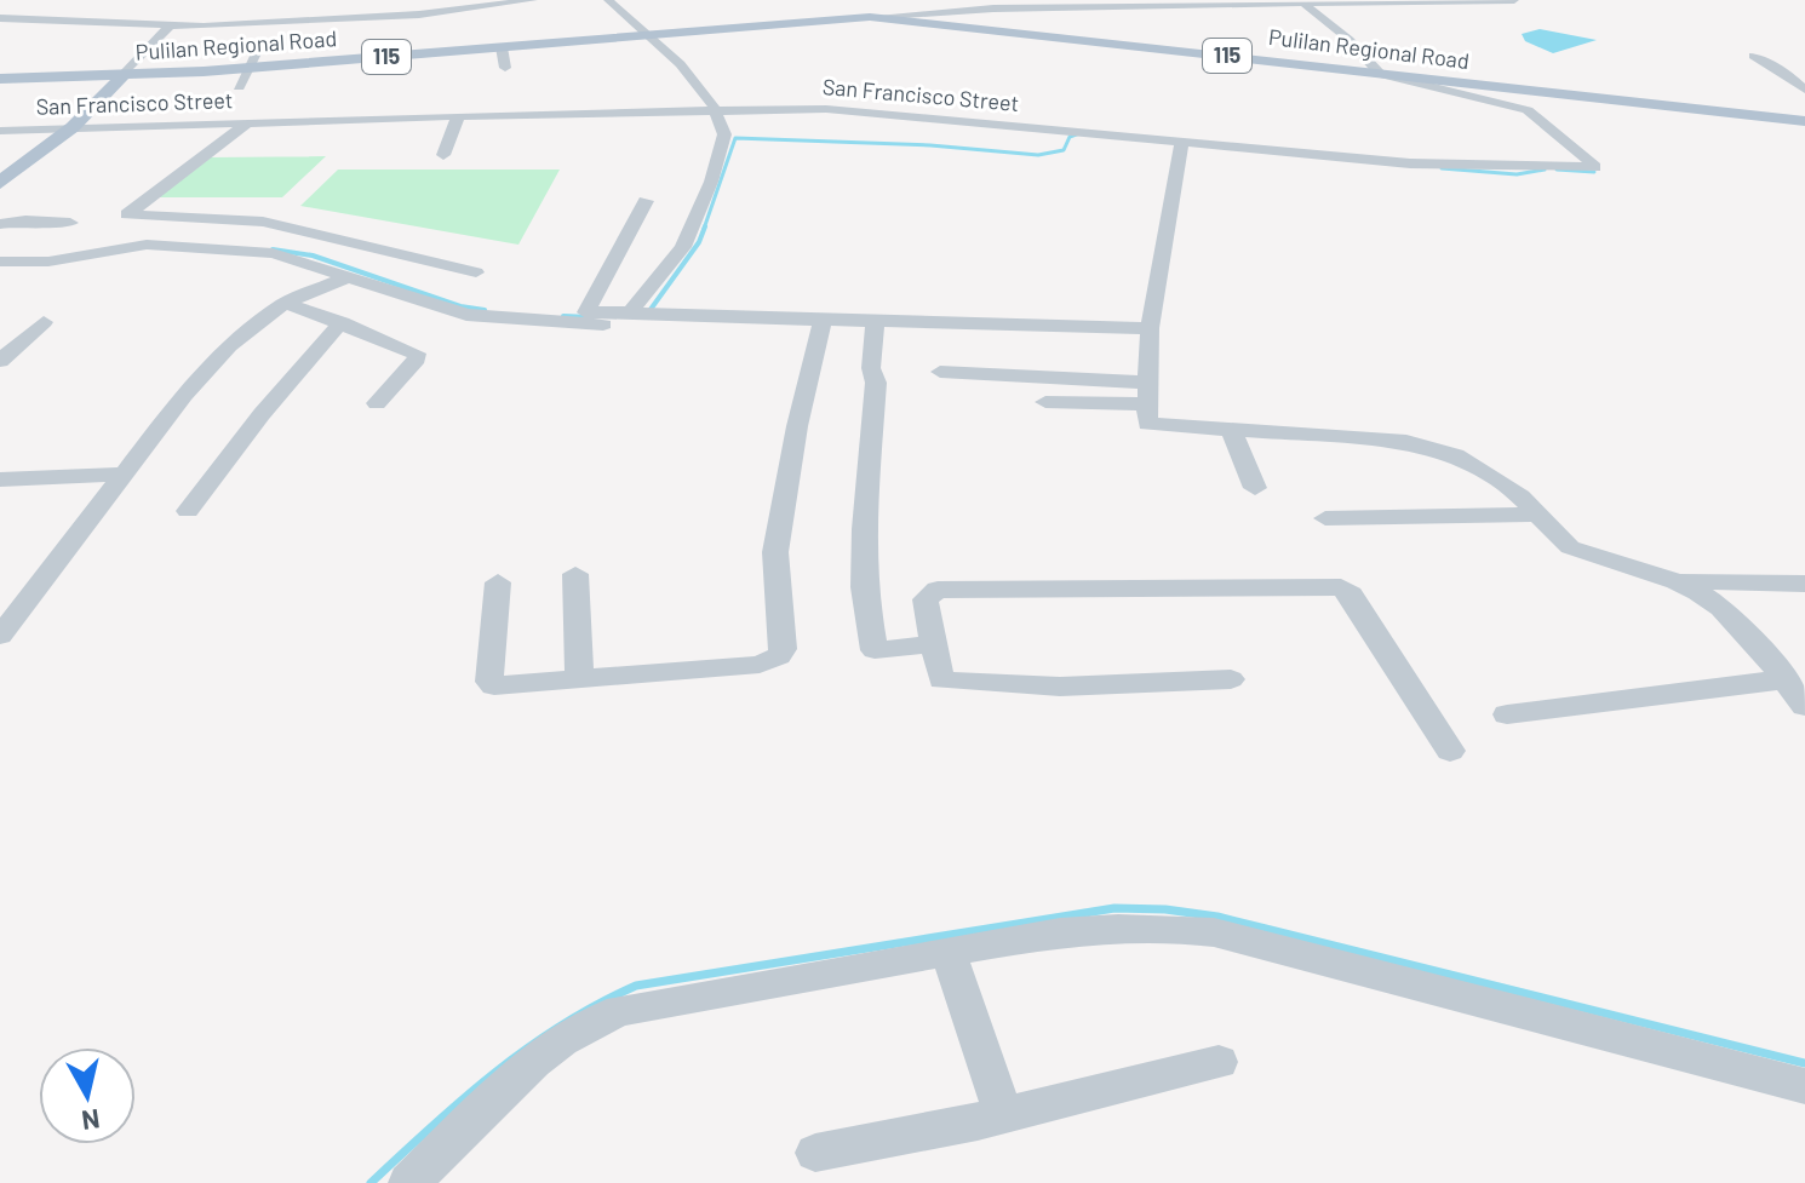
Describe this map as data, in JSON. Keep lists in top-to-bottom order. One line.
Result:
{"streets":{"main road":["Pulilan Regional Road","115"],"street":["San Francisco Street"]},"crossings":[["Pulilan Regional Road","San Francisco Street"]],"north":"bottom"}
